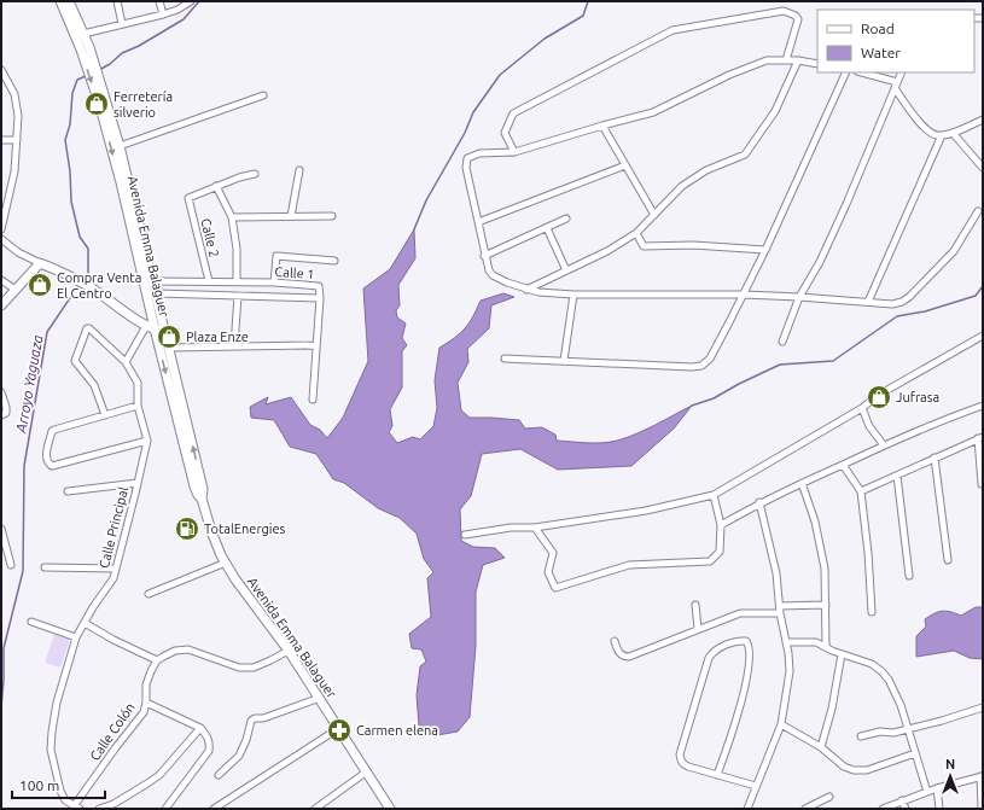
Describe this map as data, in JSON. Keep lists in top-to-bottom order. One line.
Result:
{"streets":{"street":["Calle 2","Avenida Emma Balaguer","Calle 1","Calle Principal","Calle Colón"]},"crossings":[["Calle 2","Calle 1"],["Avenida Emma Balaguer","Calle 1"],["Calle Principal","Calle Colón"]],"water":["Arroyo Yaguaza"],"places":{"shop":["Ferretería silverio","Compra Venta El Centro","Plaza Enze","Jufrasa"],"fuel station":["TotalEnergies"],"pharmacy":["Carmen elena"]},"legend":["Road","Water"],"scale_bar":"100 m","north":"top"}
